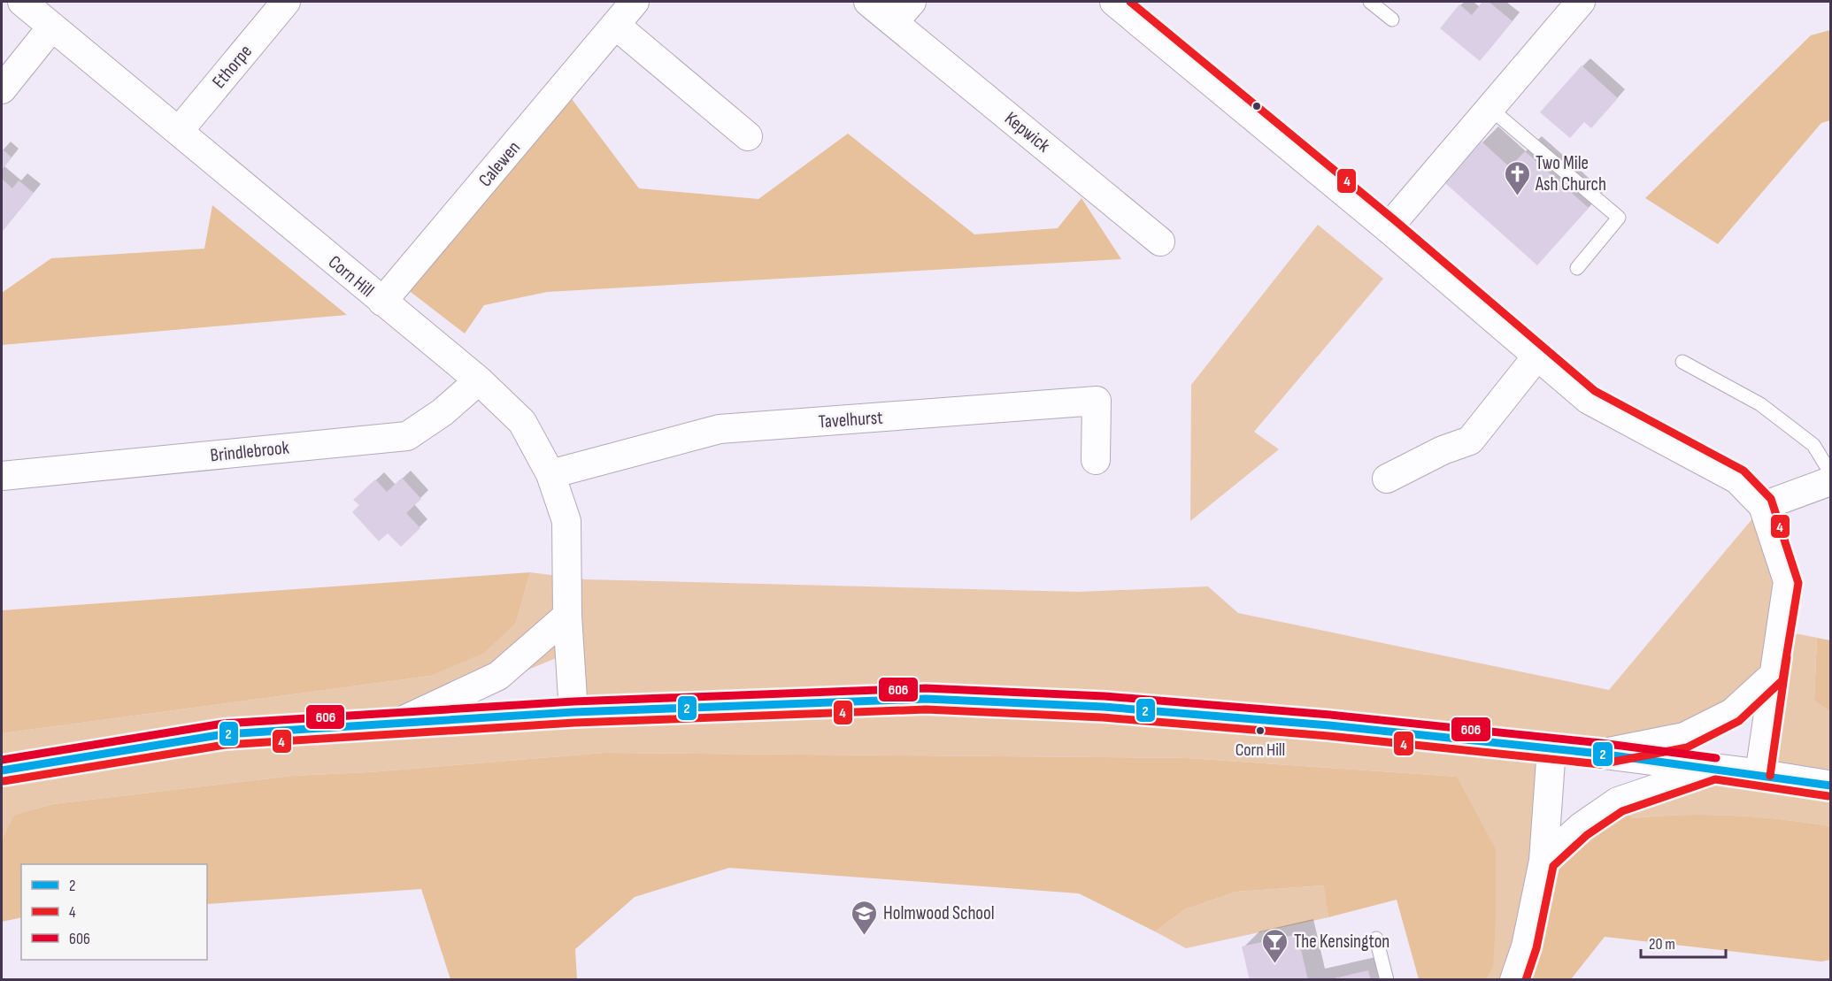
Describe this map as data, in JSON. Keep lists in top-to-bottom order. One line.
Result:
{"streets":{"street":["Ethorpe","Kepwick","Calewen","Corn Hill","Tavelhurst","Brindlebrook"]},"crossings":[["Ethorpe","Corn Hill"],["Calewen","Corn Hill"],["Corn Hill","Tavelhurst"],["Corn Hill","Brindlebrook"]],"places":{"church":["Two Mile Ash Church"],"other":["Corn Hill"],"school or university":["Holmwood School"],"bar":["The Kensington"]},"lines":["transit line 4","transit line 606","transit line 2"],"legend":["2","4","606"],"scale_bar":"20 m"}
